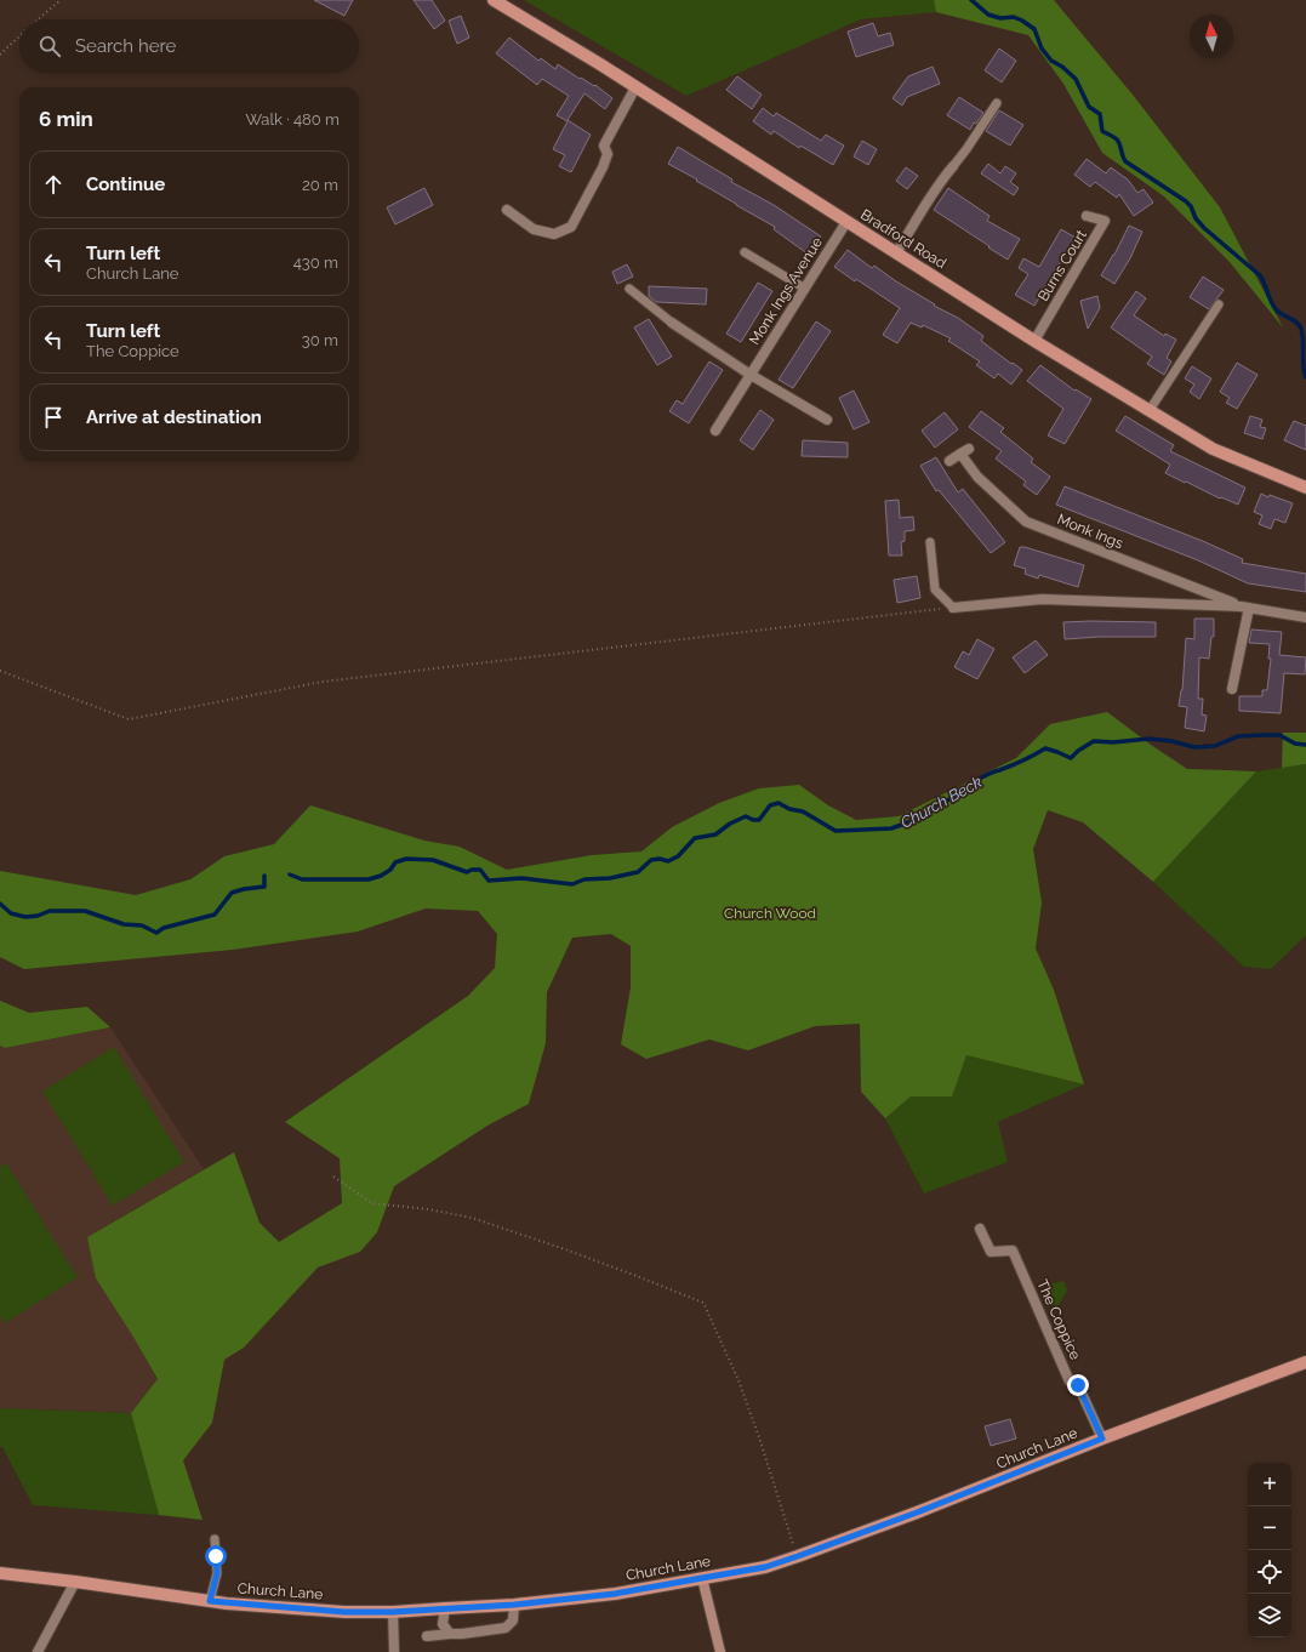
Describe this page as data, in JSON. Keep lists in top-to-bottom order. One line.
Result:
{"streets":{"main road":["Bradford Road","Church Lane"],"street":["Burns Court","Monk Ings Avenue","Monk Ings","The Coppice"]},"crossings":[["Bradford Road","Burns Court"],["Bradford Road","Monk Ings Avenue"],["The Coppice","Church Lane"]],"water":["Church Beck"],"parks":["Church Wood"],"north":"top","page":{"search":"Search here","heading":["6 min","Walk · 480 m"],"list":[["Continue","20 m"],["Turn left","Church Lane","430 m"],["Turn left","The Coppice","30 m"],"Arrive at destination"],"map_buttons":["+","−"]}}
